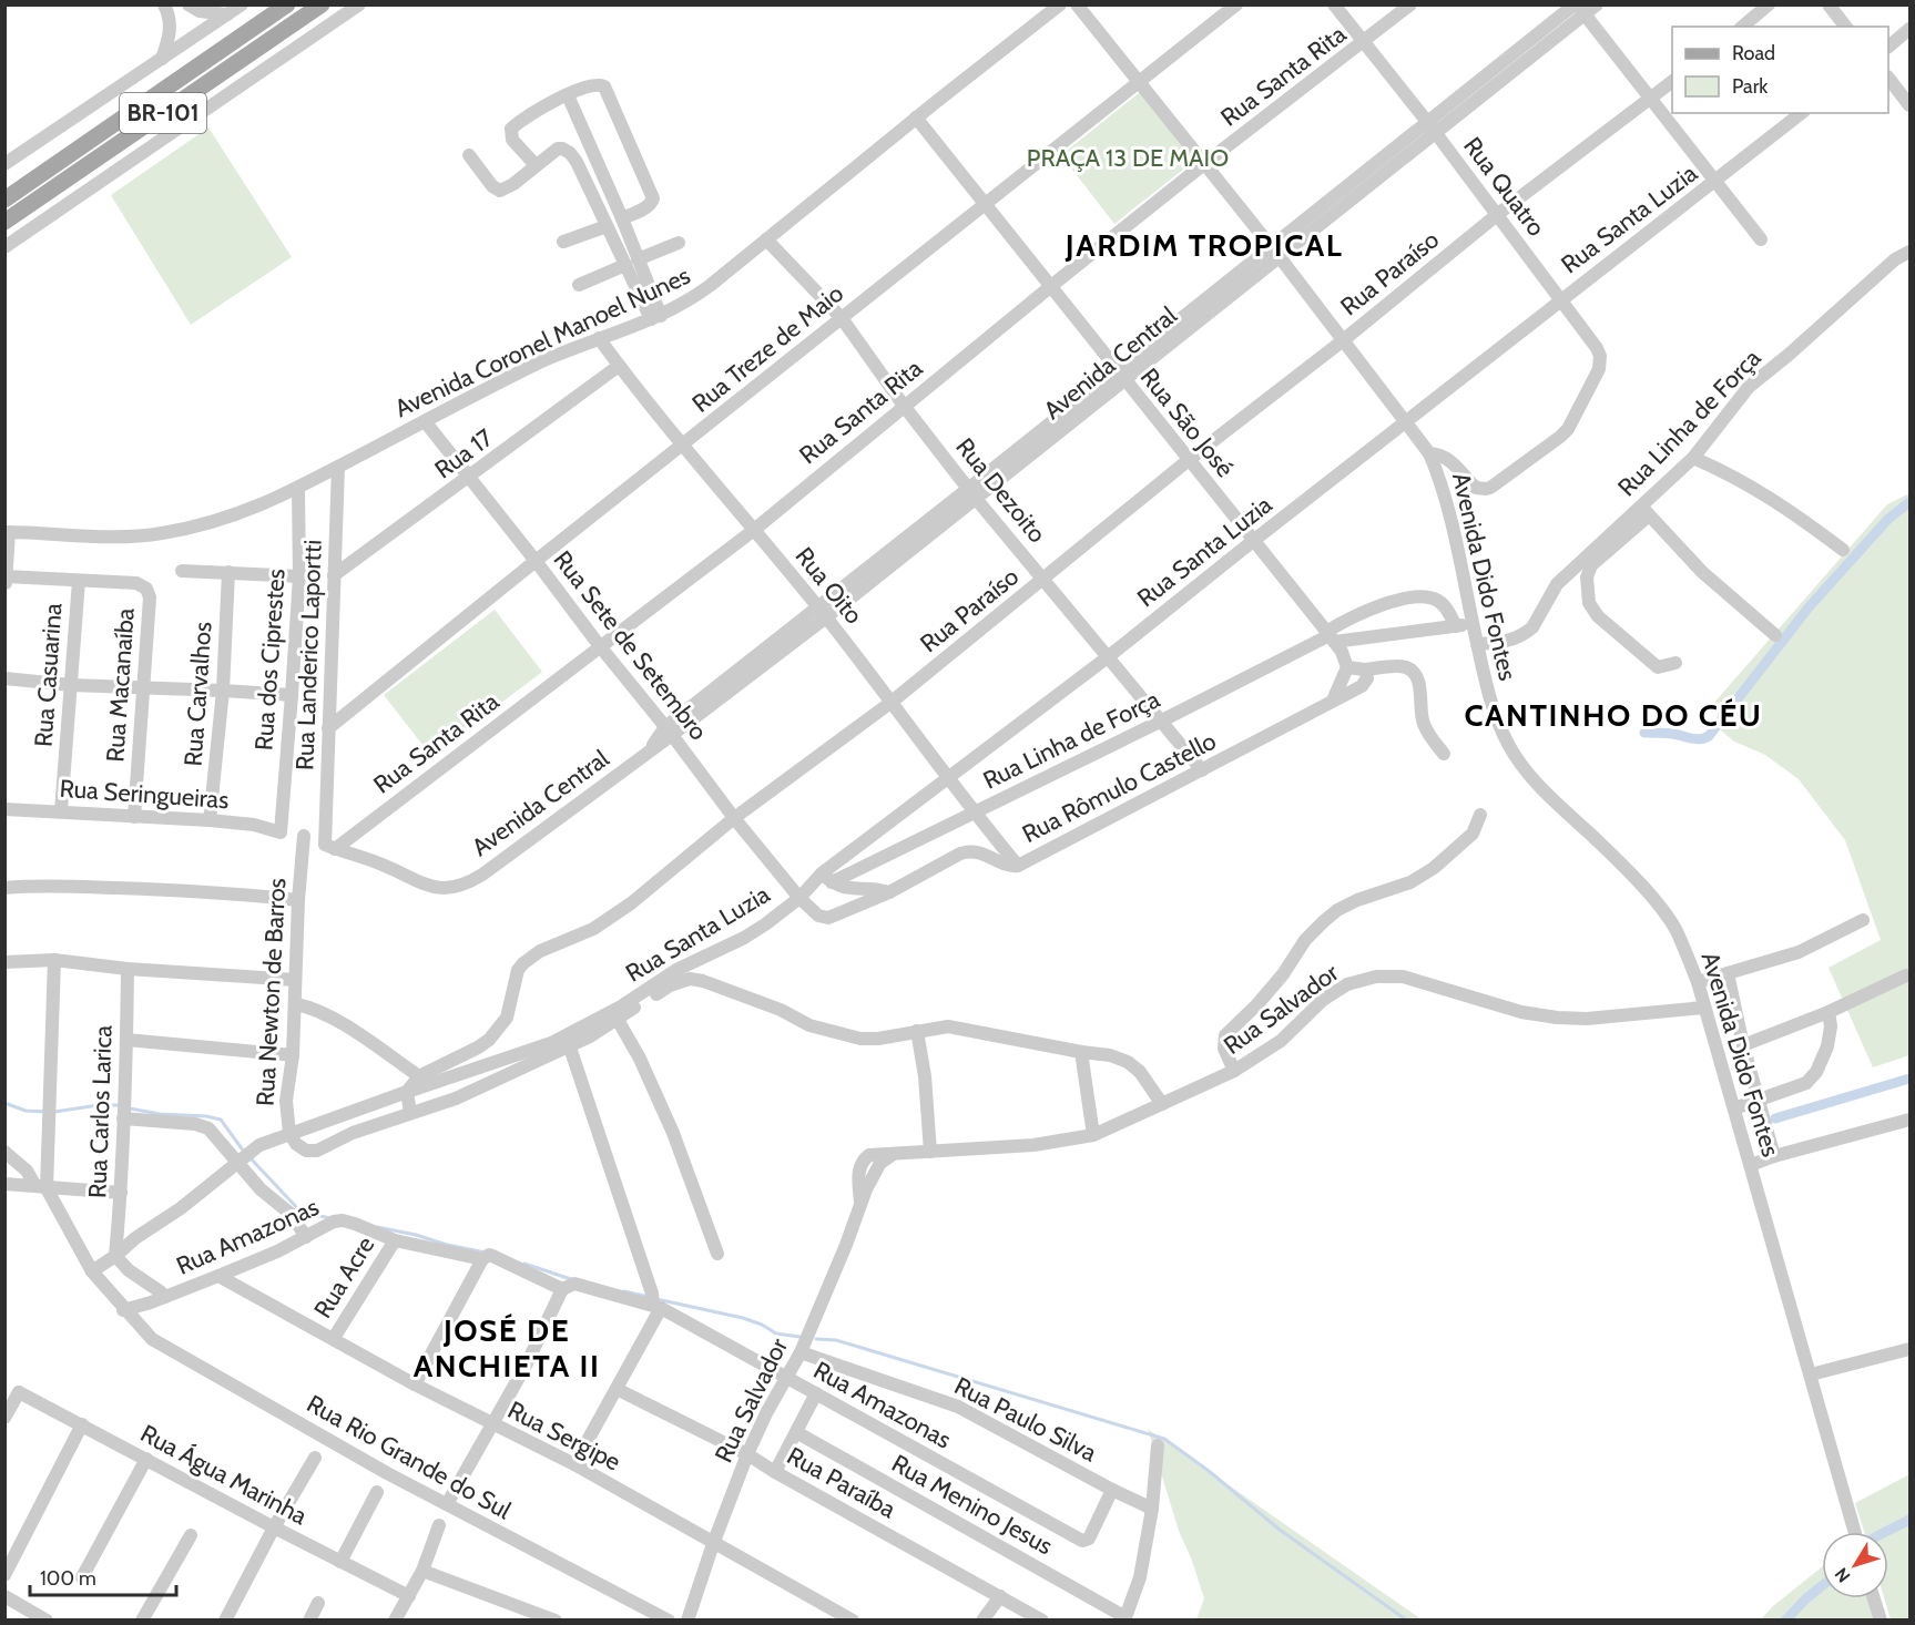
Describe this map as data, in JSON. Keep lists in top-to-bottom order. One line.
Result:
{"streets":{"main road":["BR-101"],"street":["Rua Santa Rita","Rua Quatro","Rua Santa Luzia","Rua Paraíso","Avenida Coronel Manoel Nunes","Rua Treze de Maio","Avenida Central","Rua São José","Rua Linha de Força","Rua 17","Rua Dezoito","Avenida Dido Fontes","Rua Oito","Rua Sete de Setembro","Rua Landerico Laportti","Rua dos Ciprestes","Rua Casuarina","Rua Macanaíba","Rua Carvalhos","Rua Rômulo Castello","Rua Seringueiras","Rua Newton de Barros","Rua Salvador","Rua Carlos Larica","Rua Amazonas","Rua Acre","Rua Paulo Silva","Rua Sergipe","Rua Rio Grande do Sul","Rua Água Marinha","Rua Paraíba","Rua Menino Jesus"]},"crossings":[["Rua Santa Rita","Rua Quatro"],["Rua Santa Rita","Avenida Central"],["Rua Santa Rita","Rua São José"],["Rua Santa Rita","Rua Dezoito"],["Rua Santa Rita","Avenida Dido Fontes"],["Rua Santa Rita","Rua Oito"],["Rua Santa Rita","Rua Sete de Setembro"],["Rua Santa Rita","Rua Landerico Laportti"],["Rua Quatro","Rua Santa Luzia"],["Rua Quatro","Rua Paraíso"],["Rua Quatro","Avenida Central"],["Rua Quatro","Avenida Dido Fontes"],["Rua Santa Luzia","Rua São José"],["Rua Santa Luzia","Rua Linha de Força"],["Rua Santa Luzia","Rua Dezoito"],["Rua Santa Luzia","Avenida Dido Fontes"],["Rua Santa Luzia","Rua Oito"],["Rua Santa Luzia","Rua Sete de Setembro"],["Rua Santa Luzia","Rua Rômulo Castello"],["Rua Paraíso","Rua São José"],["Rua Paraíso","Rua Dezoito"],["Rua Paraíso","Avenida Dido Fontes"],["Rua Paraíso","Rua Oito"],["Rua Paraíso","Rua Sete de Setembro"],["Avenida Coronel Manoel Nunes","Rua São José"],["Avenida Coronel Manoel Nunes","Rua Dezoito"],["Avenida Coronel Manoel Nunes","Rua Oito"],["Avenida Coronel Manoel Nunes","Rua Sete de Setembro"],["Avenida Coronel Manoel Nunes","Rua Landerico Laportti"],["Avenida Coronel Manoel Nunes","Rua dos Ciprestes"],["Rua Treze de Maio","Rua São José"],["Rua Treze de Maio","Rua Dezoito"],["Rua Treze de Maio","Avenida Dido Fontes"],["Rua Treze de Maio","Rua Oito"],["Rua Treze de Maio","Rua Sete de Setembro"],["Rua Treze de Maio","Rua Landerico Laportti"],["Avenida Central","Rua São José"],["Avenida Central","Rua Dezoito"],["Avenida Central","Avenida Dido Fontes"],["Avenida Central","Rua Oito"],["Avenida Central","Rua Sete de Setembro"],["Avenida Central","Rua Landerico Laportti"],["Rua São José","Rua Linha de Força"],["Rua Linha de Força","Rua Dezoito"],["Rua Linha de Força","Avenida Dido Fontes"],["Rua Linha de Força","Rua Oito"],["Rua 17","Rua Oito"],["Rua 17","Rua Sete de Setembro"],["Rua 17","Rua Landerico Laportti"],["Rua Dezoito","Rua Rômulo Castello"],["Avenida Dido Fontes","Rua Salvador"],["Rua Oito","Rua Rômulo Castello"],["Rua Sete de Setembro","Rua Rômulo Castello"],["Rua dos Ciprestes","Rua Seringueiras"],["Rua Casuarina","Rua Macanaíba"],["Rua Casuarina","Rua Seringueiras"],["Rua Macanaíba","Rua Seringueiras"],["Rua Carvalhos","Rua Seringueiras"],["Rua Salvador","Rua Amazonas"],["Rua Salvador","Rua Paulo Silva"],["Rua Salvador","Rua Sergipe"],["Rua Salvador","Rua Paraíba"],["Rua Amazonas","Rua Acre"],["Rua Amazonas","Rua Paulo Silva"],["Rua Amazonas","Rua Sergipe"],["Rua Amazonas","Rua Rio Grande do Sul"],["Rua Acre","Rua Sergipe"]],"districts":["JARDIM TROPICAL","CANTINHO DO CÉU","JOSÉ DE ANCHIETA II"],"parks":["PRAÇA 13 DE MAIO"],"legend":["Road","Park"],"scale_bar":"100 m","north":"bottom left"}
